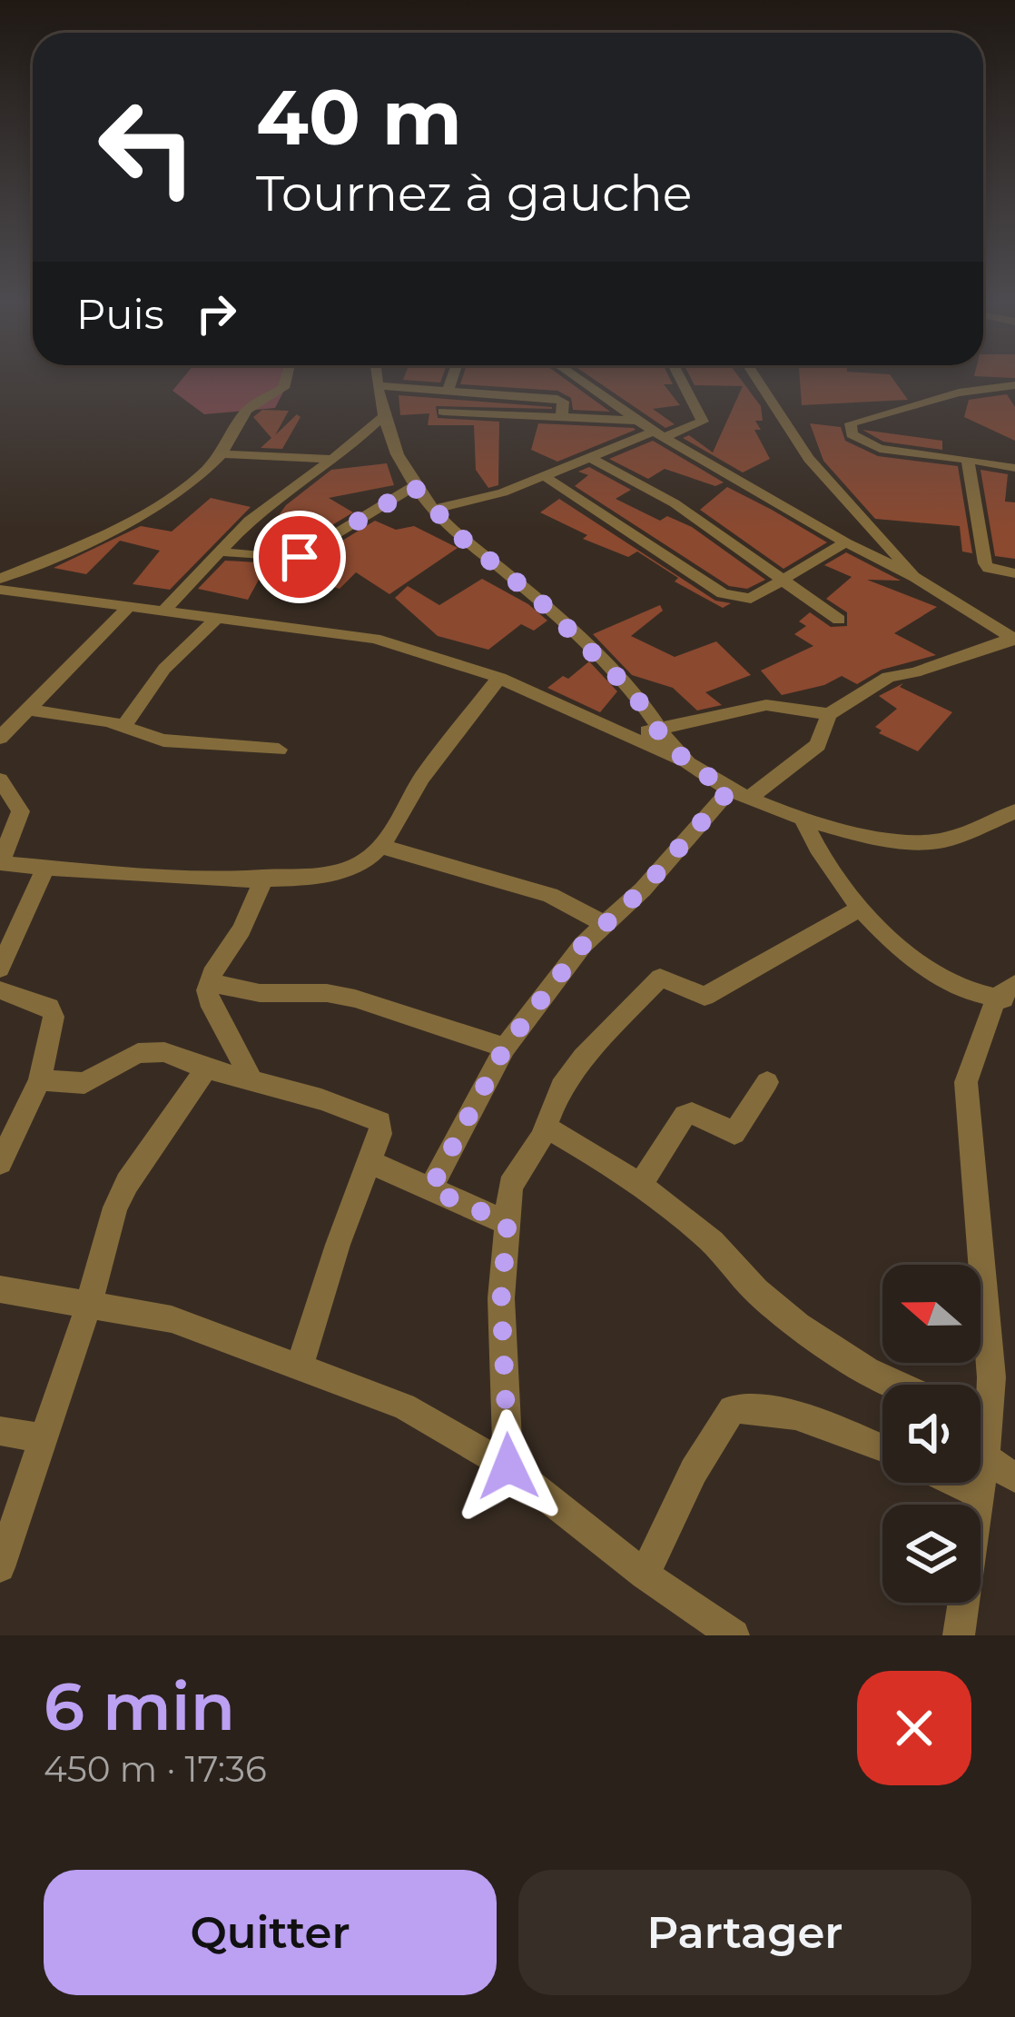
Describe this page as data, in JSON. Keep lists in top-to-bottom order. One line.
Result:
{"north":"left","page":{"turn":["40 m","Tournez à gauche"],"then":"Puis","heading":["6 min","450 m · 17:36"],"buttons":["Quitter","Partager"]}}
